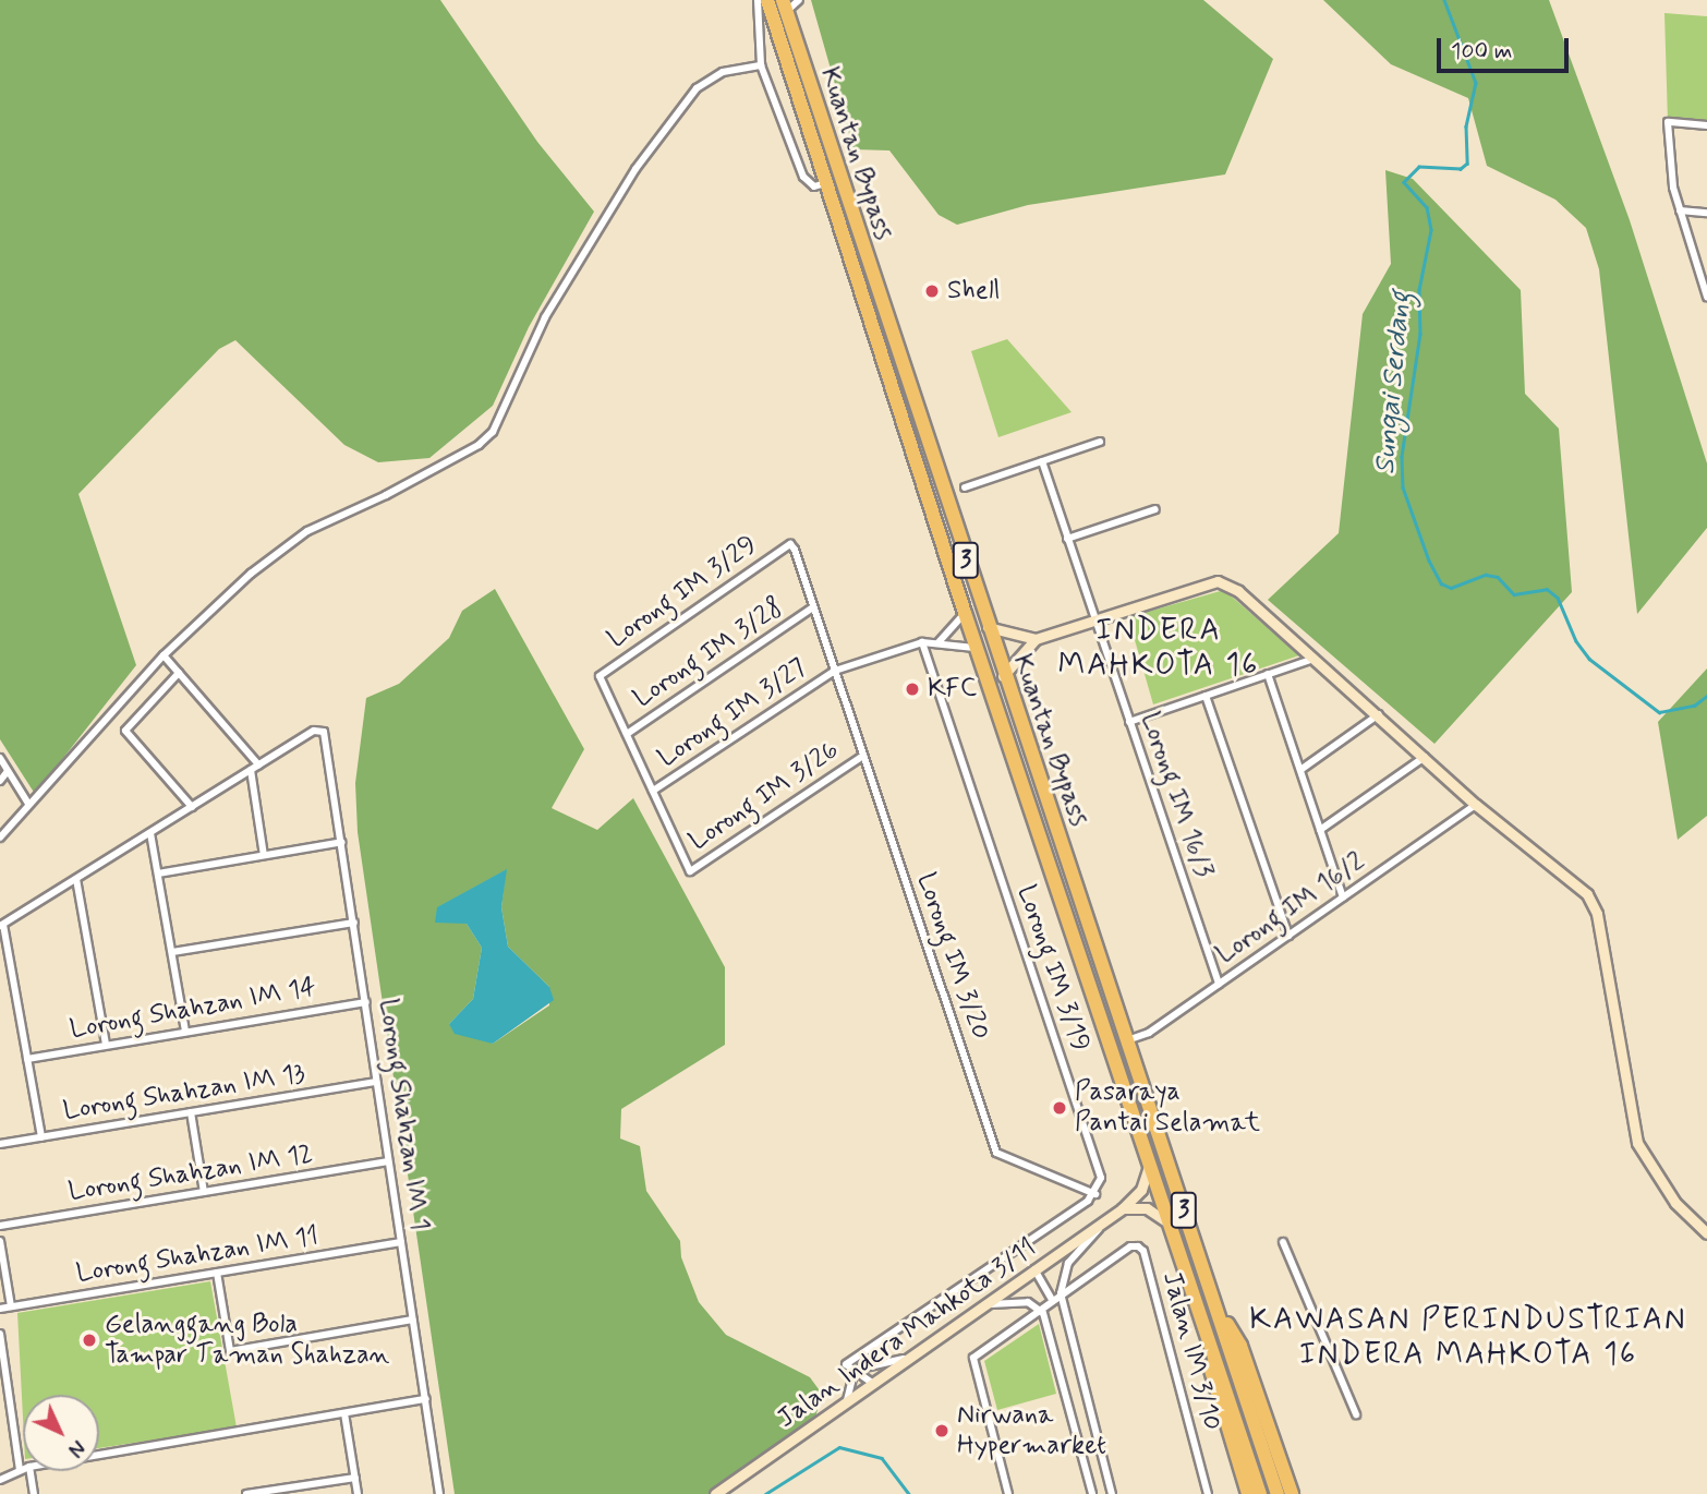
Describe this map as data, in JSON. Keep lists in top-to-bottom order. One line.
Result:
{"streets":{"highway":["Kuantan Bypass","3"],"street":["Lorong IM 3/29","Lorong IM 3/28","Lorong IM 3/27","Lorong IM 16/3","Lorong IM 3/26","Lorong IM 16/2","Lorong IM 3/20","Lorong IM 3/19","Lorong Shahzan IM 14","Lorong Shahzan IM 13","Lorong Shahzan IM 1","Lorong Shahzan IM 12","Lorong Shahzan IM 11","Jalan Indera Mahkota 3/11","Jalan IM 3/10"]},"crossings":[["Kuantan Bypass","Lorong IM 3/27"],["Kuantan Bypass","Lorong IM 16/2"],["Kuantan Bypass","Jalan Indera Mahkota 3/11"],["Lorong IM 3/29","Lorong IM 3/28"],["Lorong IM 3/29","Lorong IM 3/20"],["Lorong IM 3/28","Lorong IM 3/20"],["Lorong IM 3/27","Lorong IM 3/26"],["Lorong IM 3/27","Lorong IM 3/20"],["Lorong IM 3/27","Lorong IM 3/19"],["Lorong IM 16/3","Lorong IM 16/2"],["Lorong IM 3/26","Lorong IM 3/20"],["Lorong IM 3/20","Lorong IM 3/19"],["Lorong Shahzan IM 14","Lorong Shahzan IM 1"],["Lorong Shahzan IM 13","Lorong Shahzan IM 1"],["Lorong Shahzan IM 1","Lorong Shahzan IM 12"],["Lorong Shahzan IM 1","Lorong Shahzan IM 11"]],"districts":["INDERA MAHKOTA 16","KAWASAN PERINDUSTRIAN INDERA MAHKOTA 16"],"water":["Sungai Serdang"],"places":["Shell","KFC","Pasaraya Pantai Selamat","Gelanggang Bola Tampar Taman Shahzan","Nirwana Hypermarket"],"scale_bar":"100 m","north":"bottom right"}
